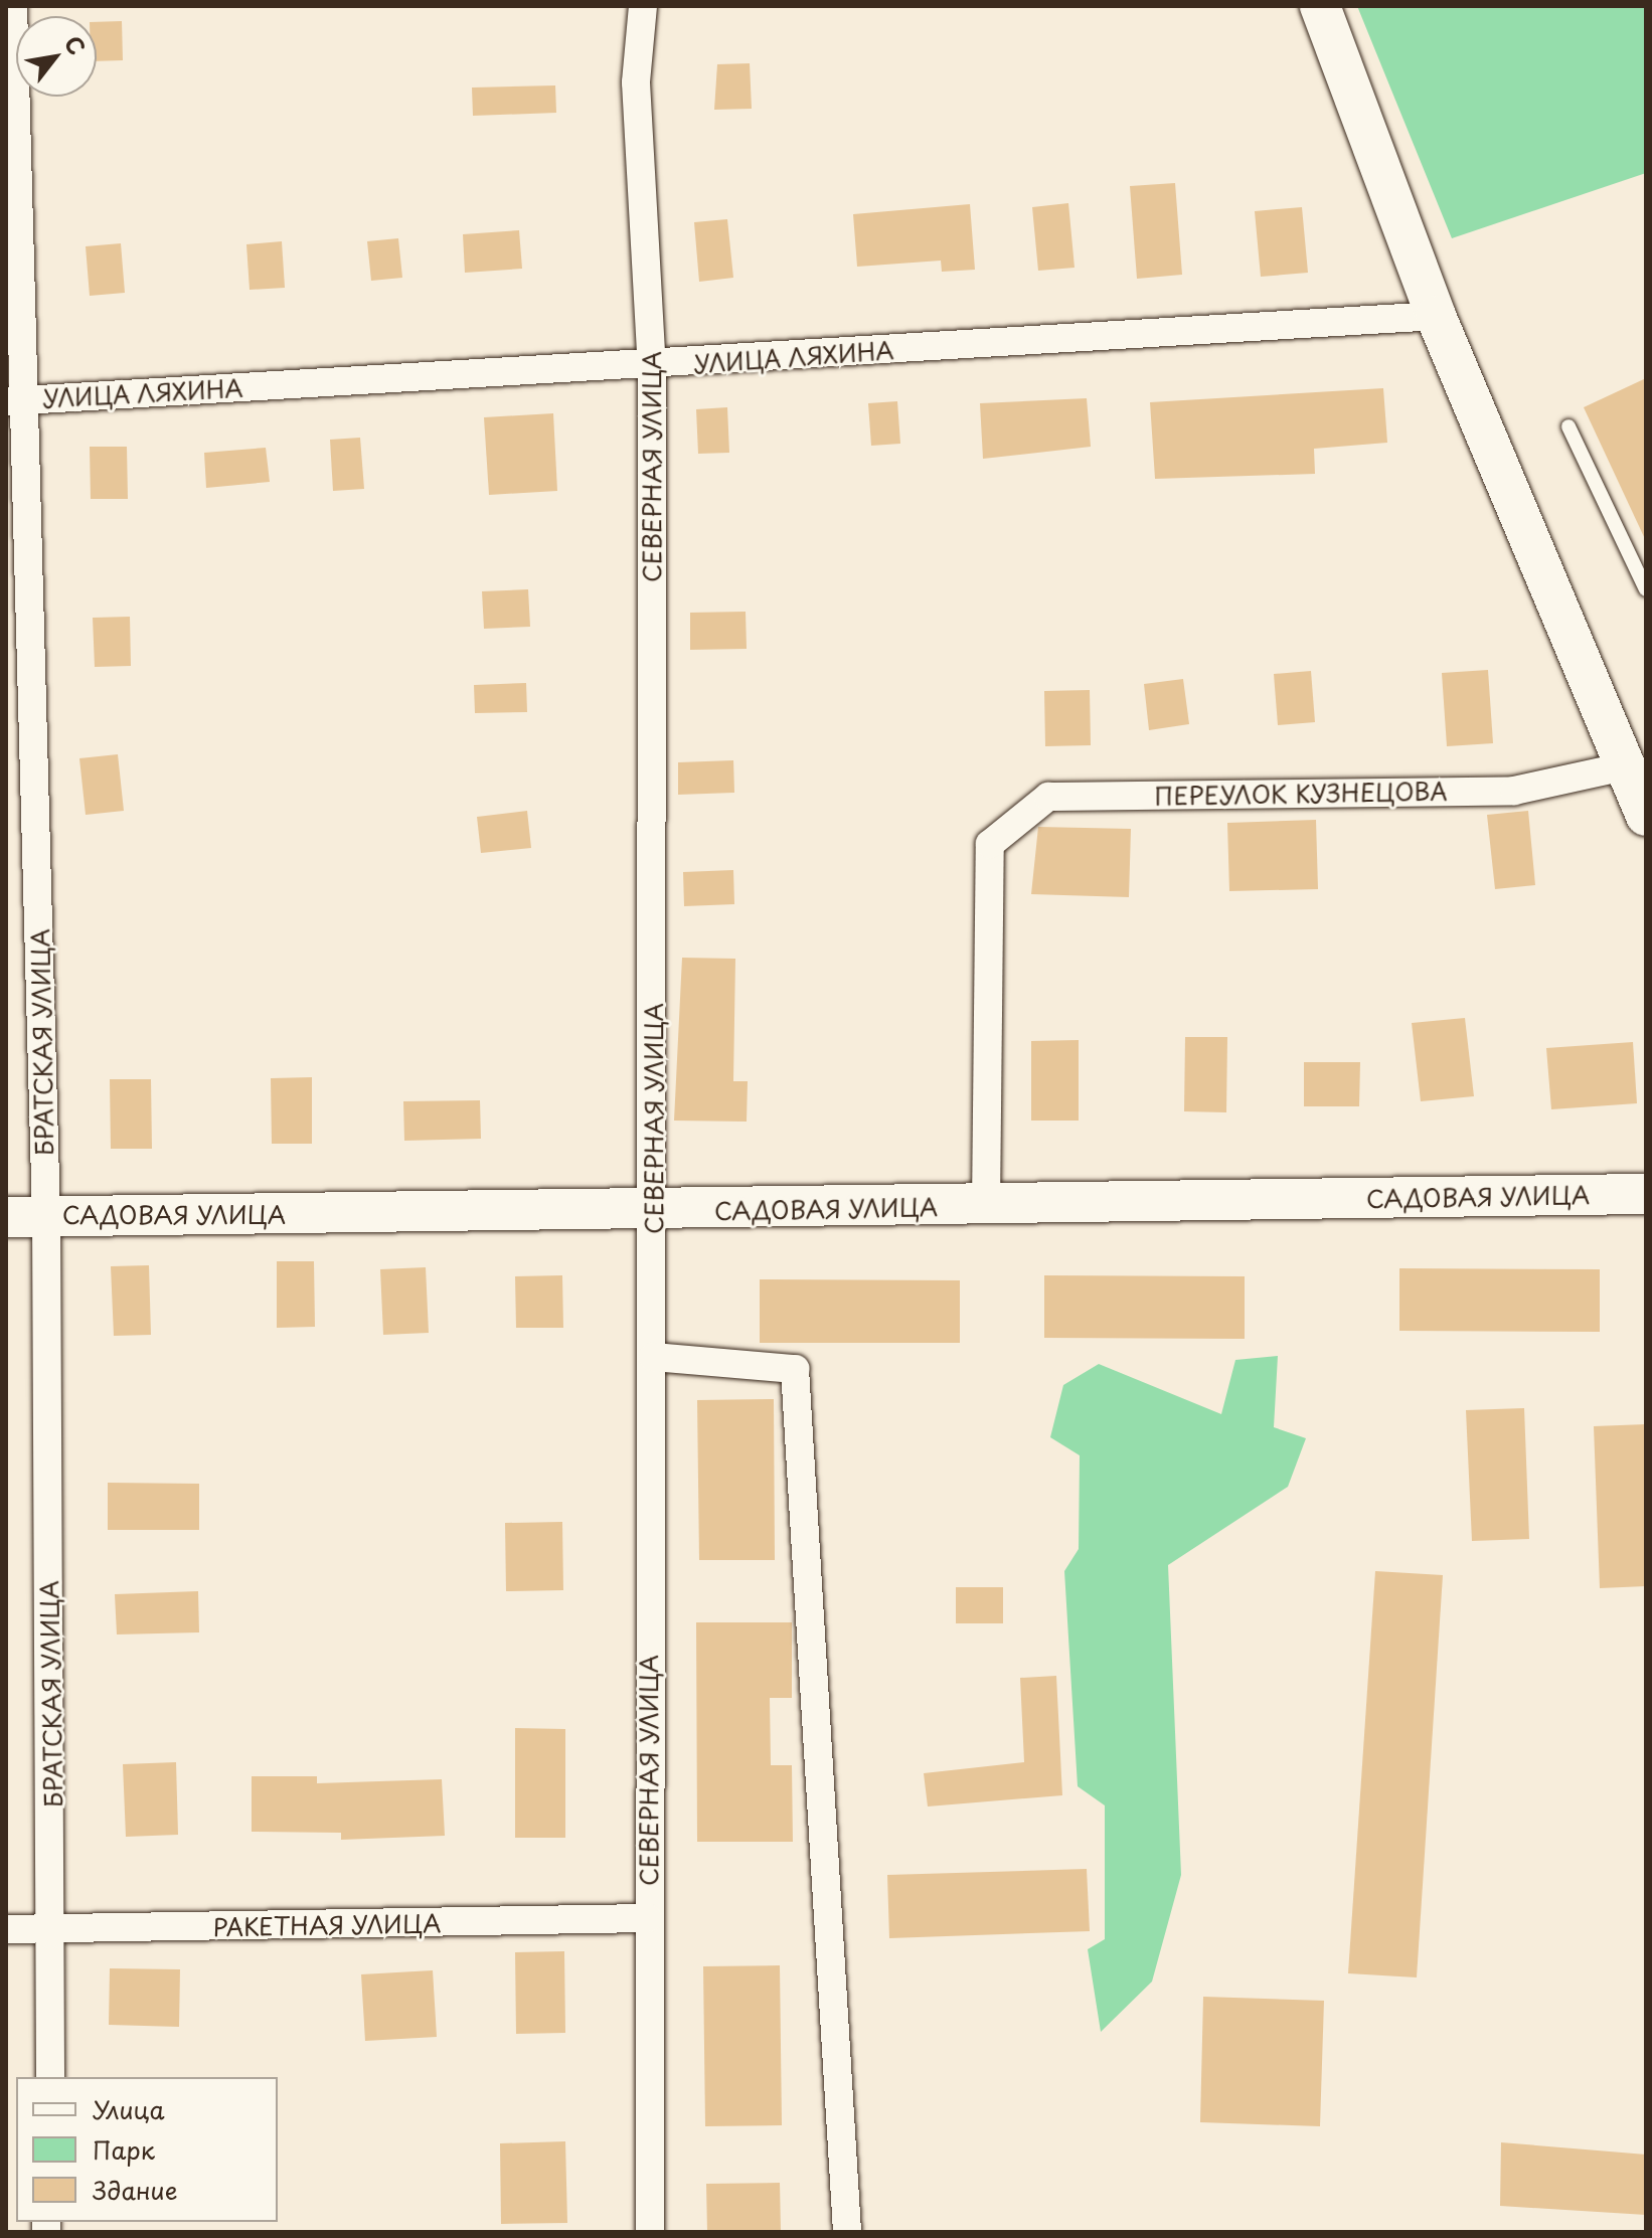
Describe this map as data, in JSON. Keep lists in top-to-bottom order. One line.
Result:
{"streets":{"street":["УЛИЦА ЛЯХИНА","СЕВЕРНАЯ УЛИЦА","ПЕРЕУЛОК КУЗНЕЦОВА","БРАТСКАЯ УЛИЦА","САДОВАЯ УЛИЦА","РАКЕТНАЯ УЛИЦА"]},"crossings":[["УЛИЦА ЛЯХИНА","СЕВЕРНАЯ УЛИЦА"],["УЛИЦА ЛЯХИНА","БРАТСКАЯ УЛИЦА"],["СЕВЕРНАЯ УЛИЦА","САДОВАЯ УЛИЦА"],["СЕВЕРНАЯ УЛИЦА","РАКЕТНАЯ УЛИЦА"],["ПЕРЕУЛОК КУЗНЕЦОВА","САДОВАЯ УЛИЦА"],["БРАТСКАЯ УЛИЦА","САДОВАЯ УЛИЦА"],["БРАТСКАЯ УЛИЦА","РАКЕТНАЯ УЛИЦА"]],"legend":["Улица","Парк","Здание"],"north":"top right"}
